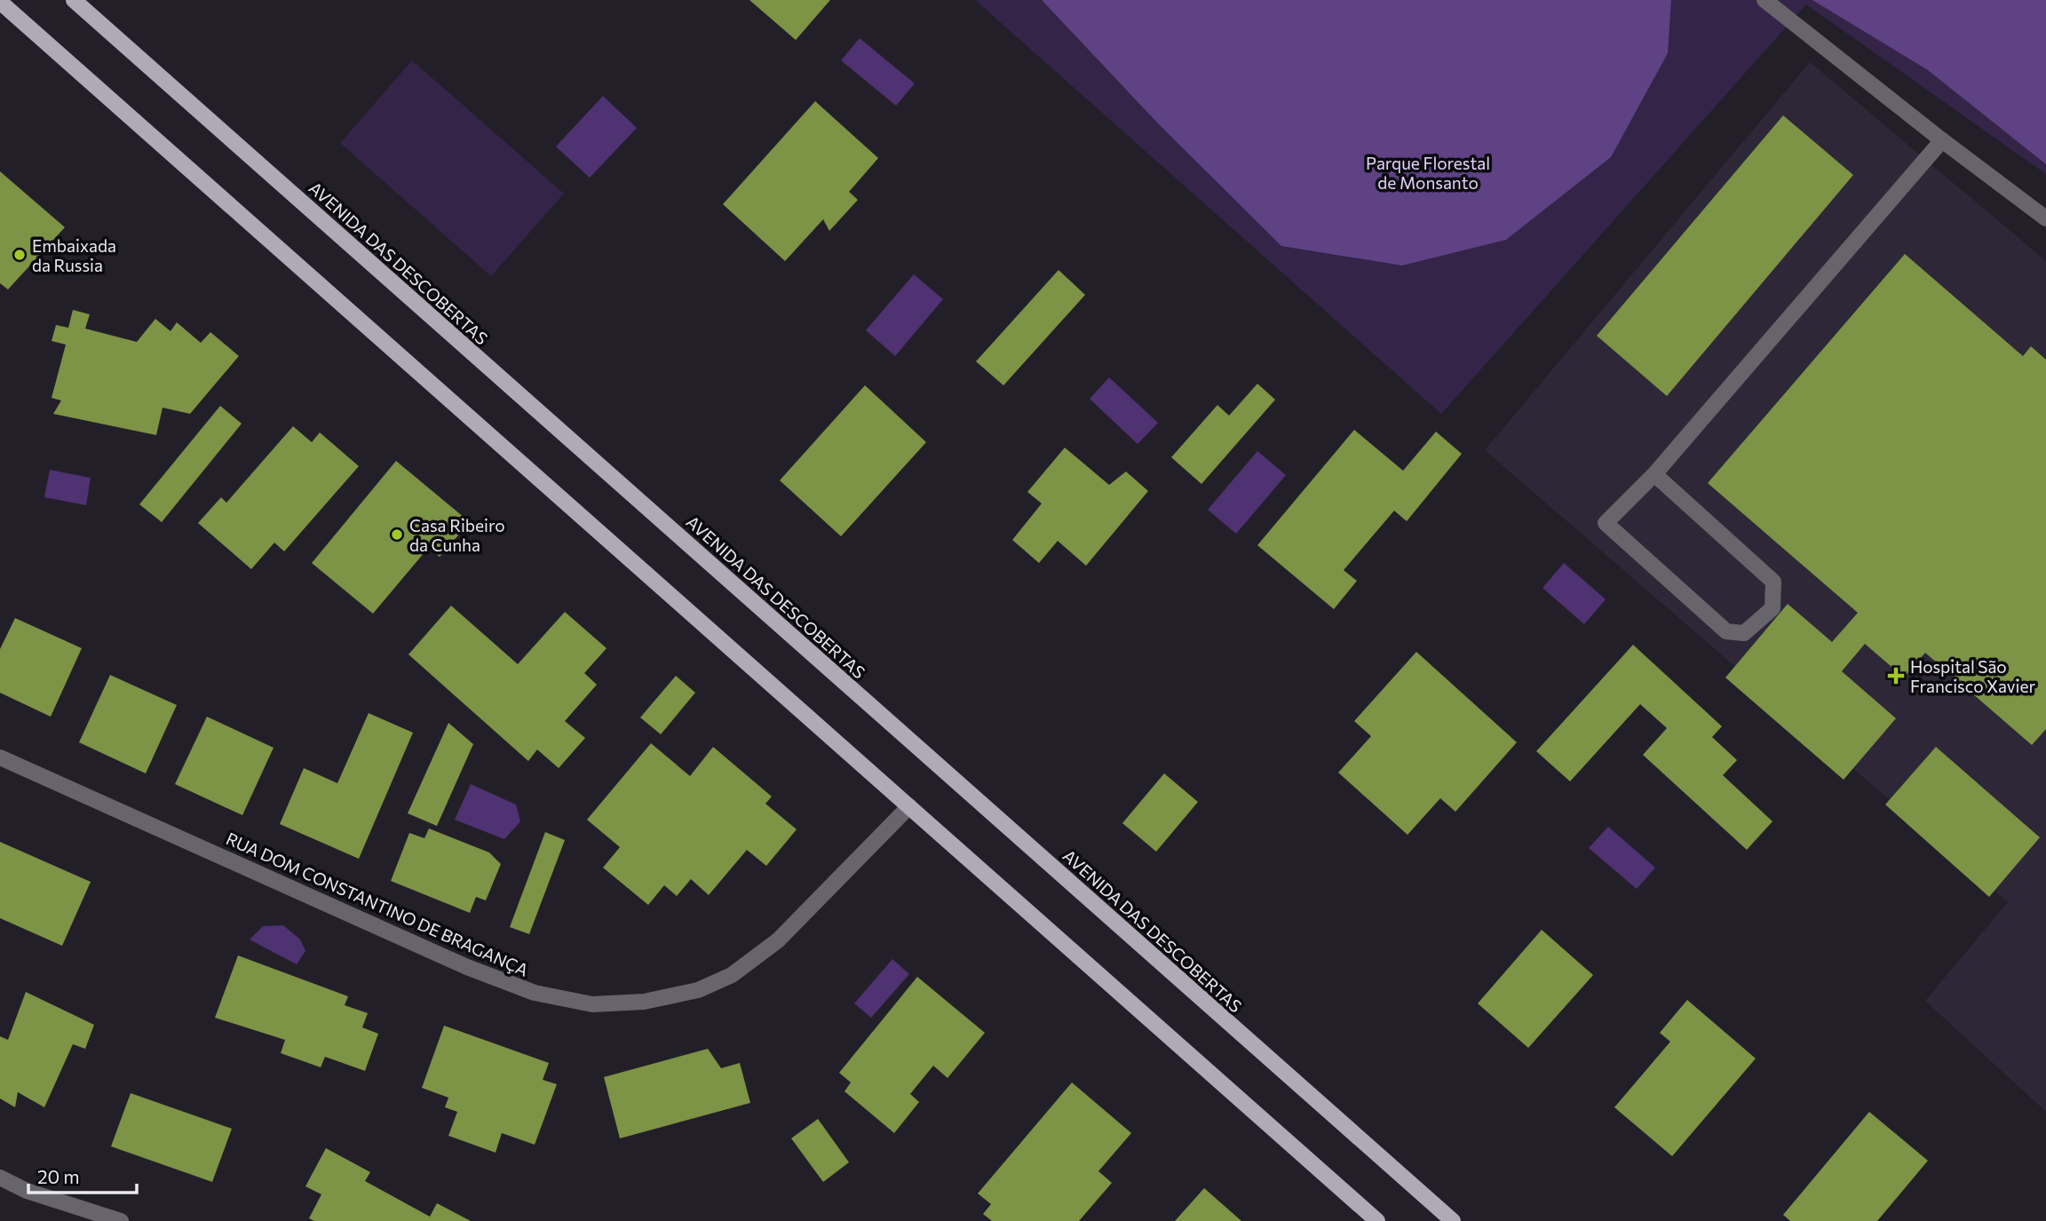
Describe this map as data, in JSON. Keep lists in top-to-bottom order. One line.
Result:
{"streets":{"main road":["AVENIDA DAS DESCOBERTAS"],"street":["RUA DOM CONSTANTINO DE BRAGANÇA"]},"parks":["Parque Florestal de Monsanto"],"places":{"other":["Embaixada da Russia","Casa Ribeiro da Cunha"],"health":["Hospital São Francisco Xavier"]},"scale_bar":"20 m"}
